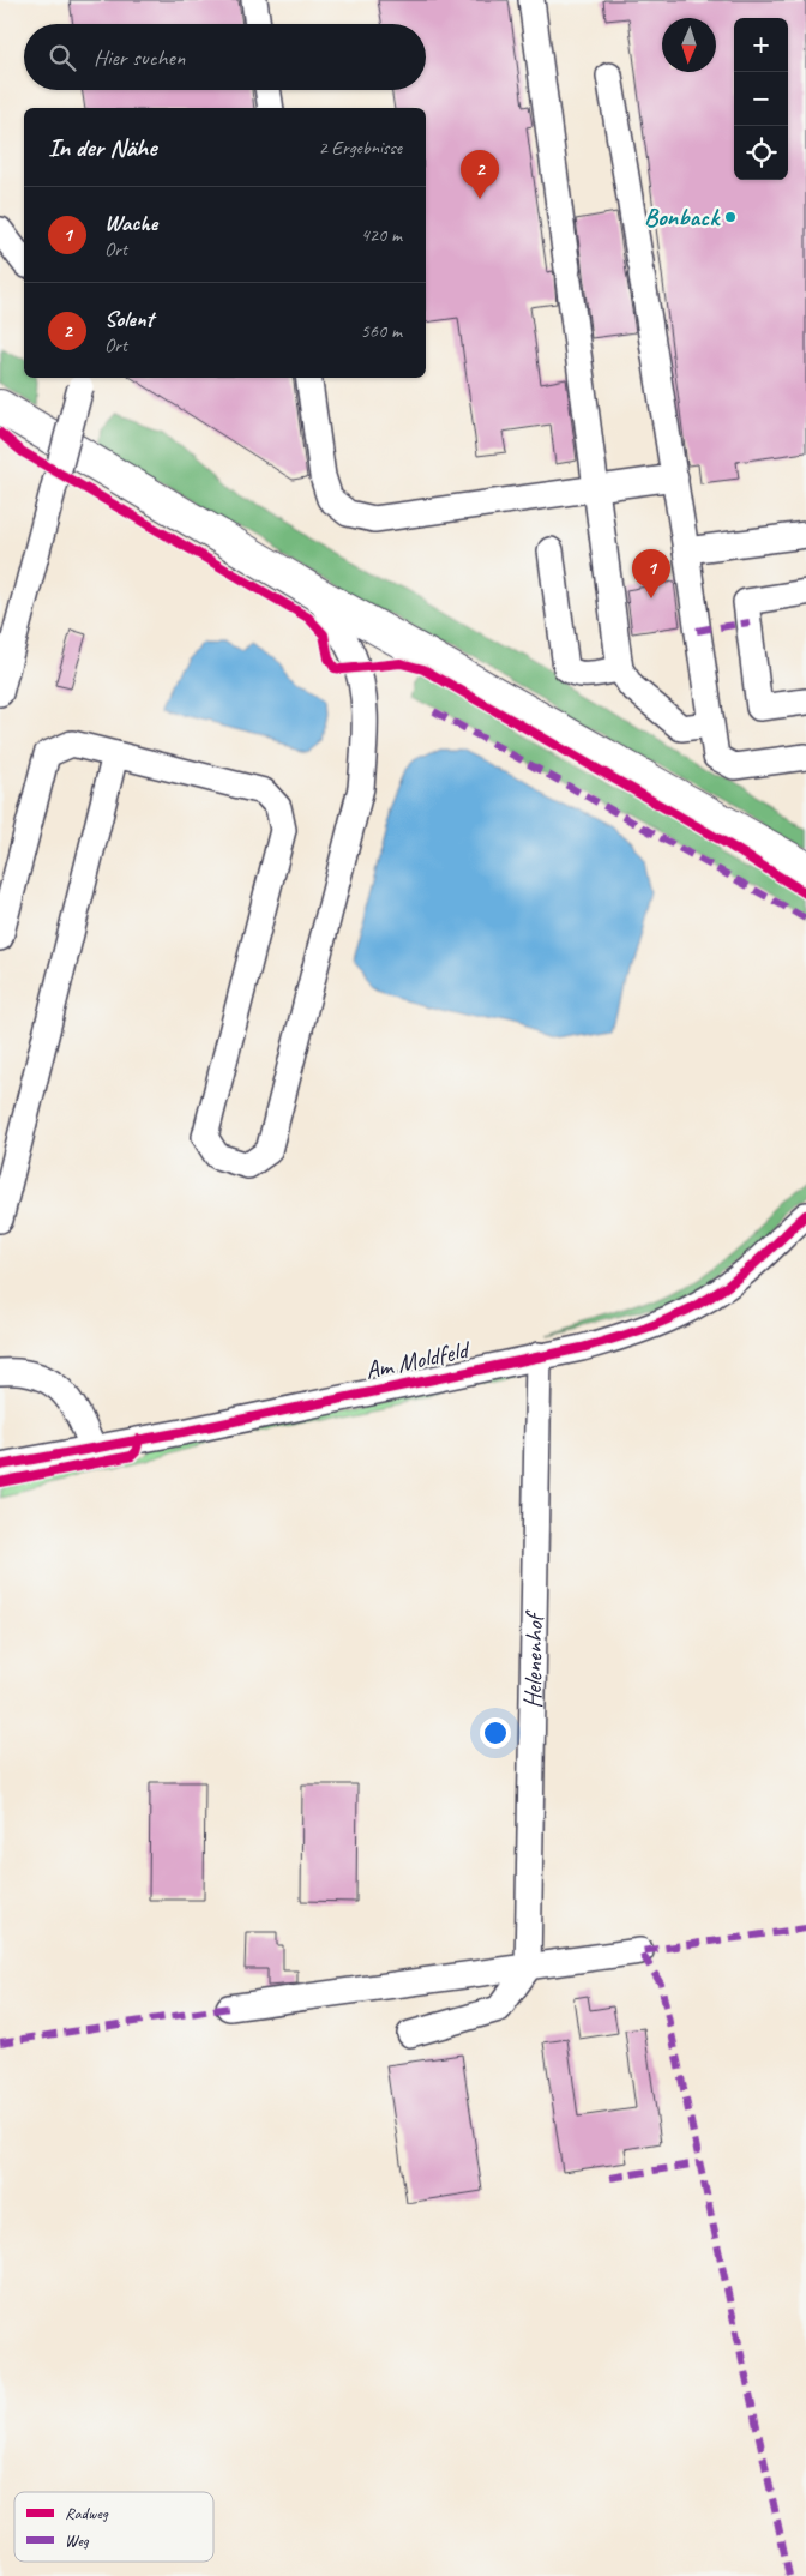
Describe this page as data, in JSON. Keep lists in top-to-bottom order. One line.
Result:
{"streets":{"street":["Am Moldfeld","Helenenhof"]},"crossings":[["Am Moldfeld","Helenenhof"]],"places":["Bonback"],"legend":["Radweg","Weg"],"north":"bottom","page":{"map_buttons":["+","−"],"search":"Hier suchen","heading":["In der Nähe","2 Ergebnisse"],"pins":["2","1"],"list":[{"mark":"1","name":"Wache","note":"Ort","value":"420 m"},{"mark":"2","name":"Solent","note":"Ort","value":"560 m"}]}}
